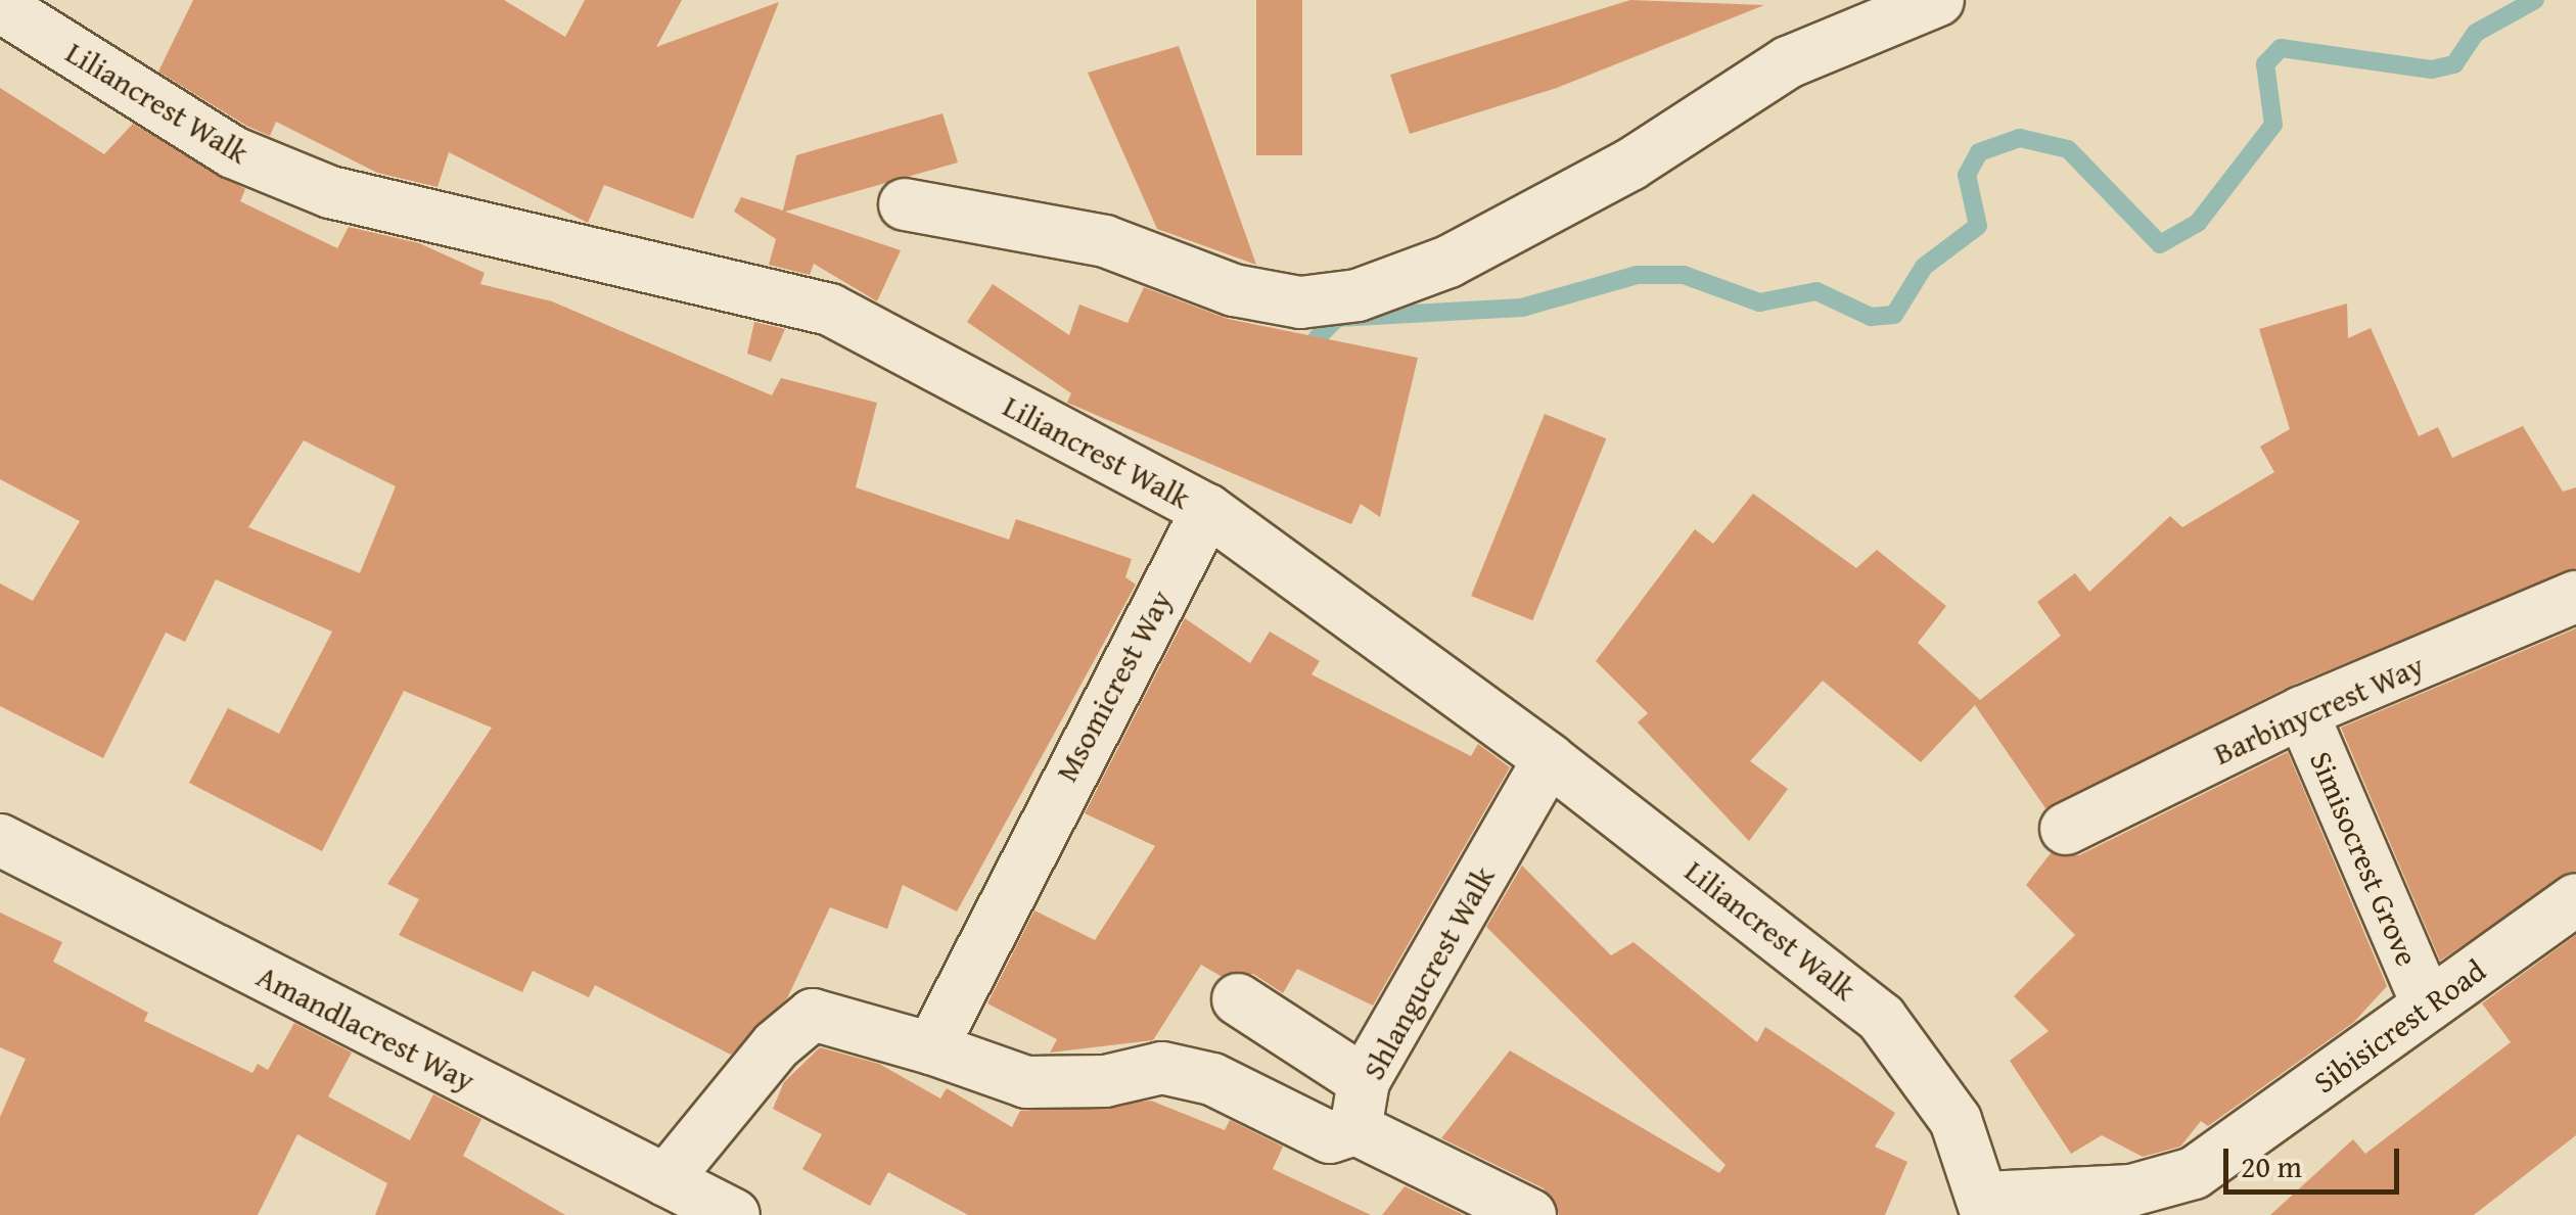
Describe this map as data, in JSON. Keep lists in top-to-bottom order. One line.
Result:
{"streets":{"street":["Liliancrest Walk","Msomicrest Way","Barbinycrest Way","Simisocrest Grove","Shlangucrest Walk","Sibisicrest Road","Amandlacrest Way"]},"crossings":[["Liliancrest Walk","Msomicrest Way"],["Liliancrest Walk","Shlangucrest Walk"],["Liliancrest Walk","Sibisicrest Road"],["Barbinycrest Way","Simisocrest Grove"],["Simisocrest Grove","Sibisicrest Road"]],"scale_bar":"20 m"}
